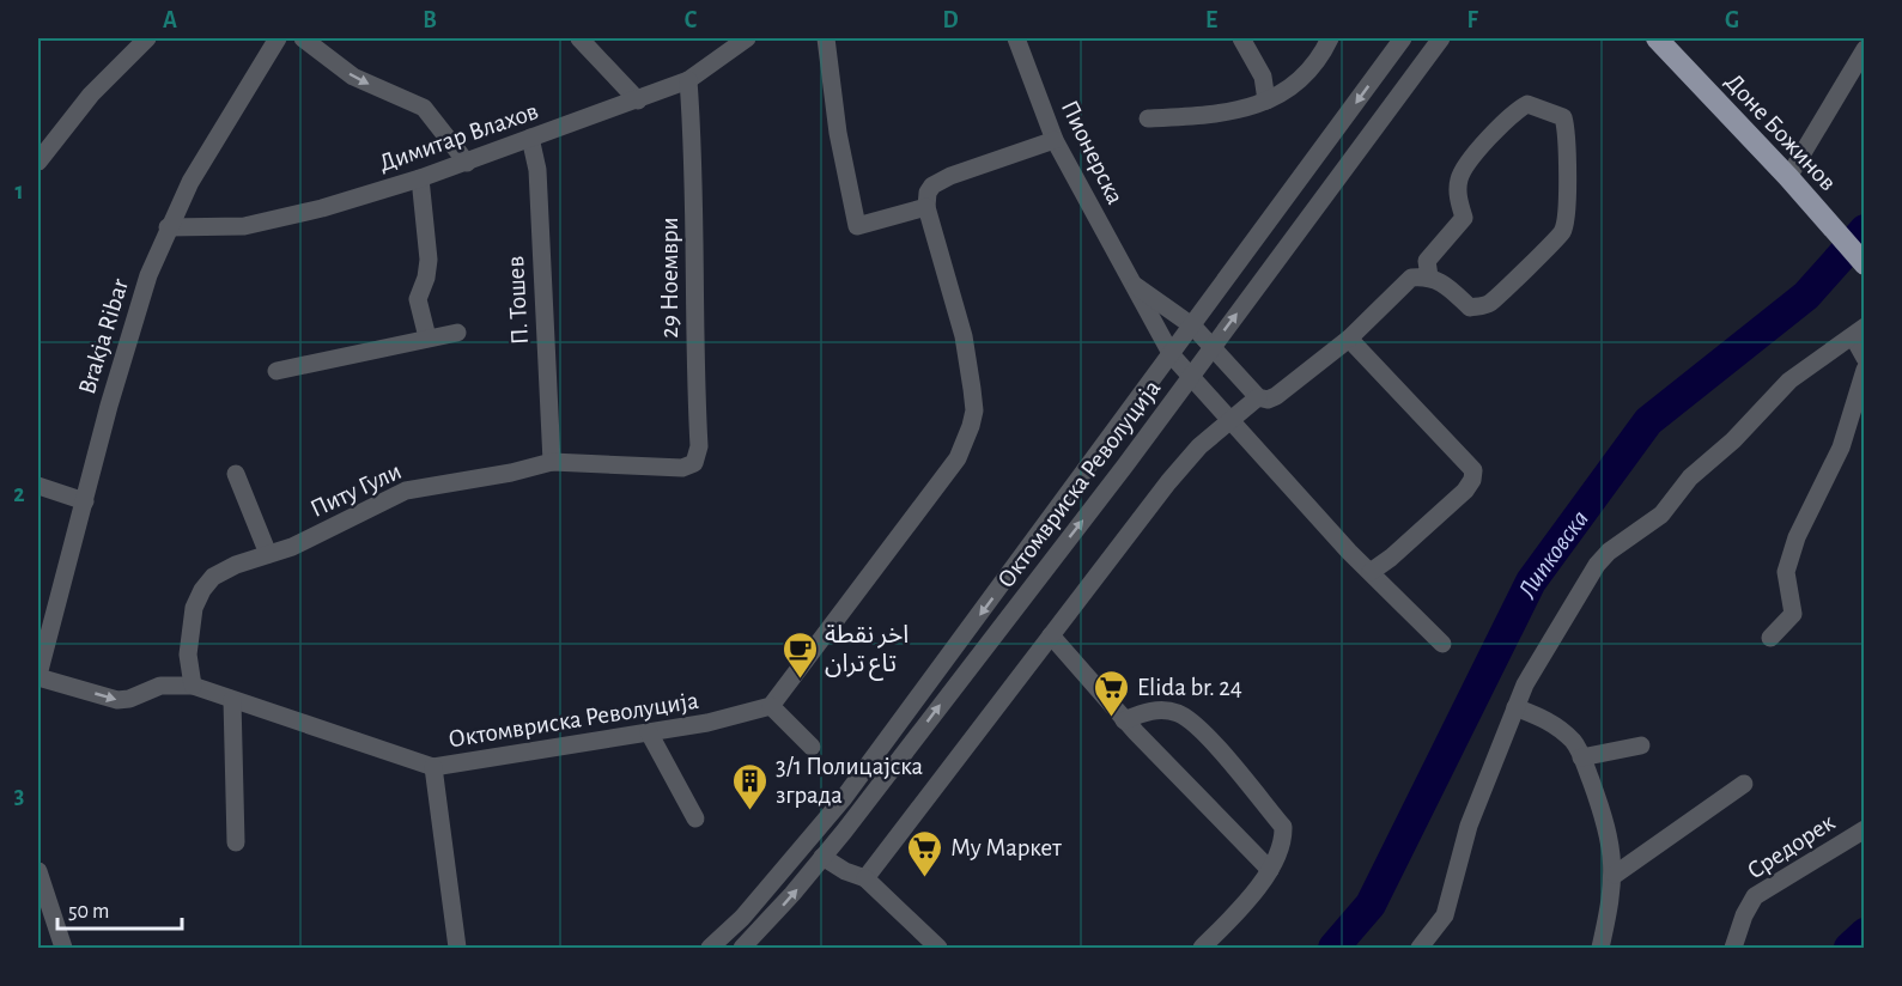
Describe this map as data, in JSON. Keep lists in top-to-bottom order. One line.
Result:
{"streets":{"main road":["Доне Божинов"],"street":["Димитар Влахов","Пионерска","29 Ноември","П. Тошев","Brakja Ribar","Октомвриска Револуција","Питу Гули","Средорек"]},"crossings":[["Димитар Влахов","29 Ноември"],["Димитар Влахов","П. Тошев"],["Димитар Влахов","Brakja Ribar"],["Пионерска","Октомвриска Револуција"],["29 Ноември","Питу Гули"],["П. Тошев","Питу Гули"],["Октомвриска Револуција","Питу Гули"]],"water":["Липковска"],"places":{"cafe":["اخر نقطة تاع تران"],"supermarket":["Elida br. 24","Му Маркет"],"building":["3/1 Полицајска зграда"]},"scale_bar":"50 m","grid":{"columns":["A","B","C","D","E","F","G"],"rows":["1","2","3"]}}
